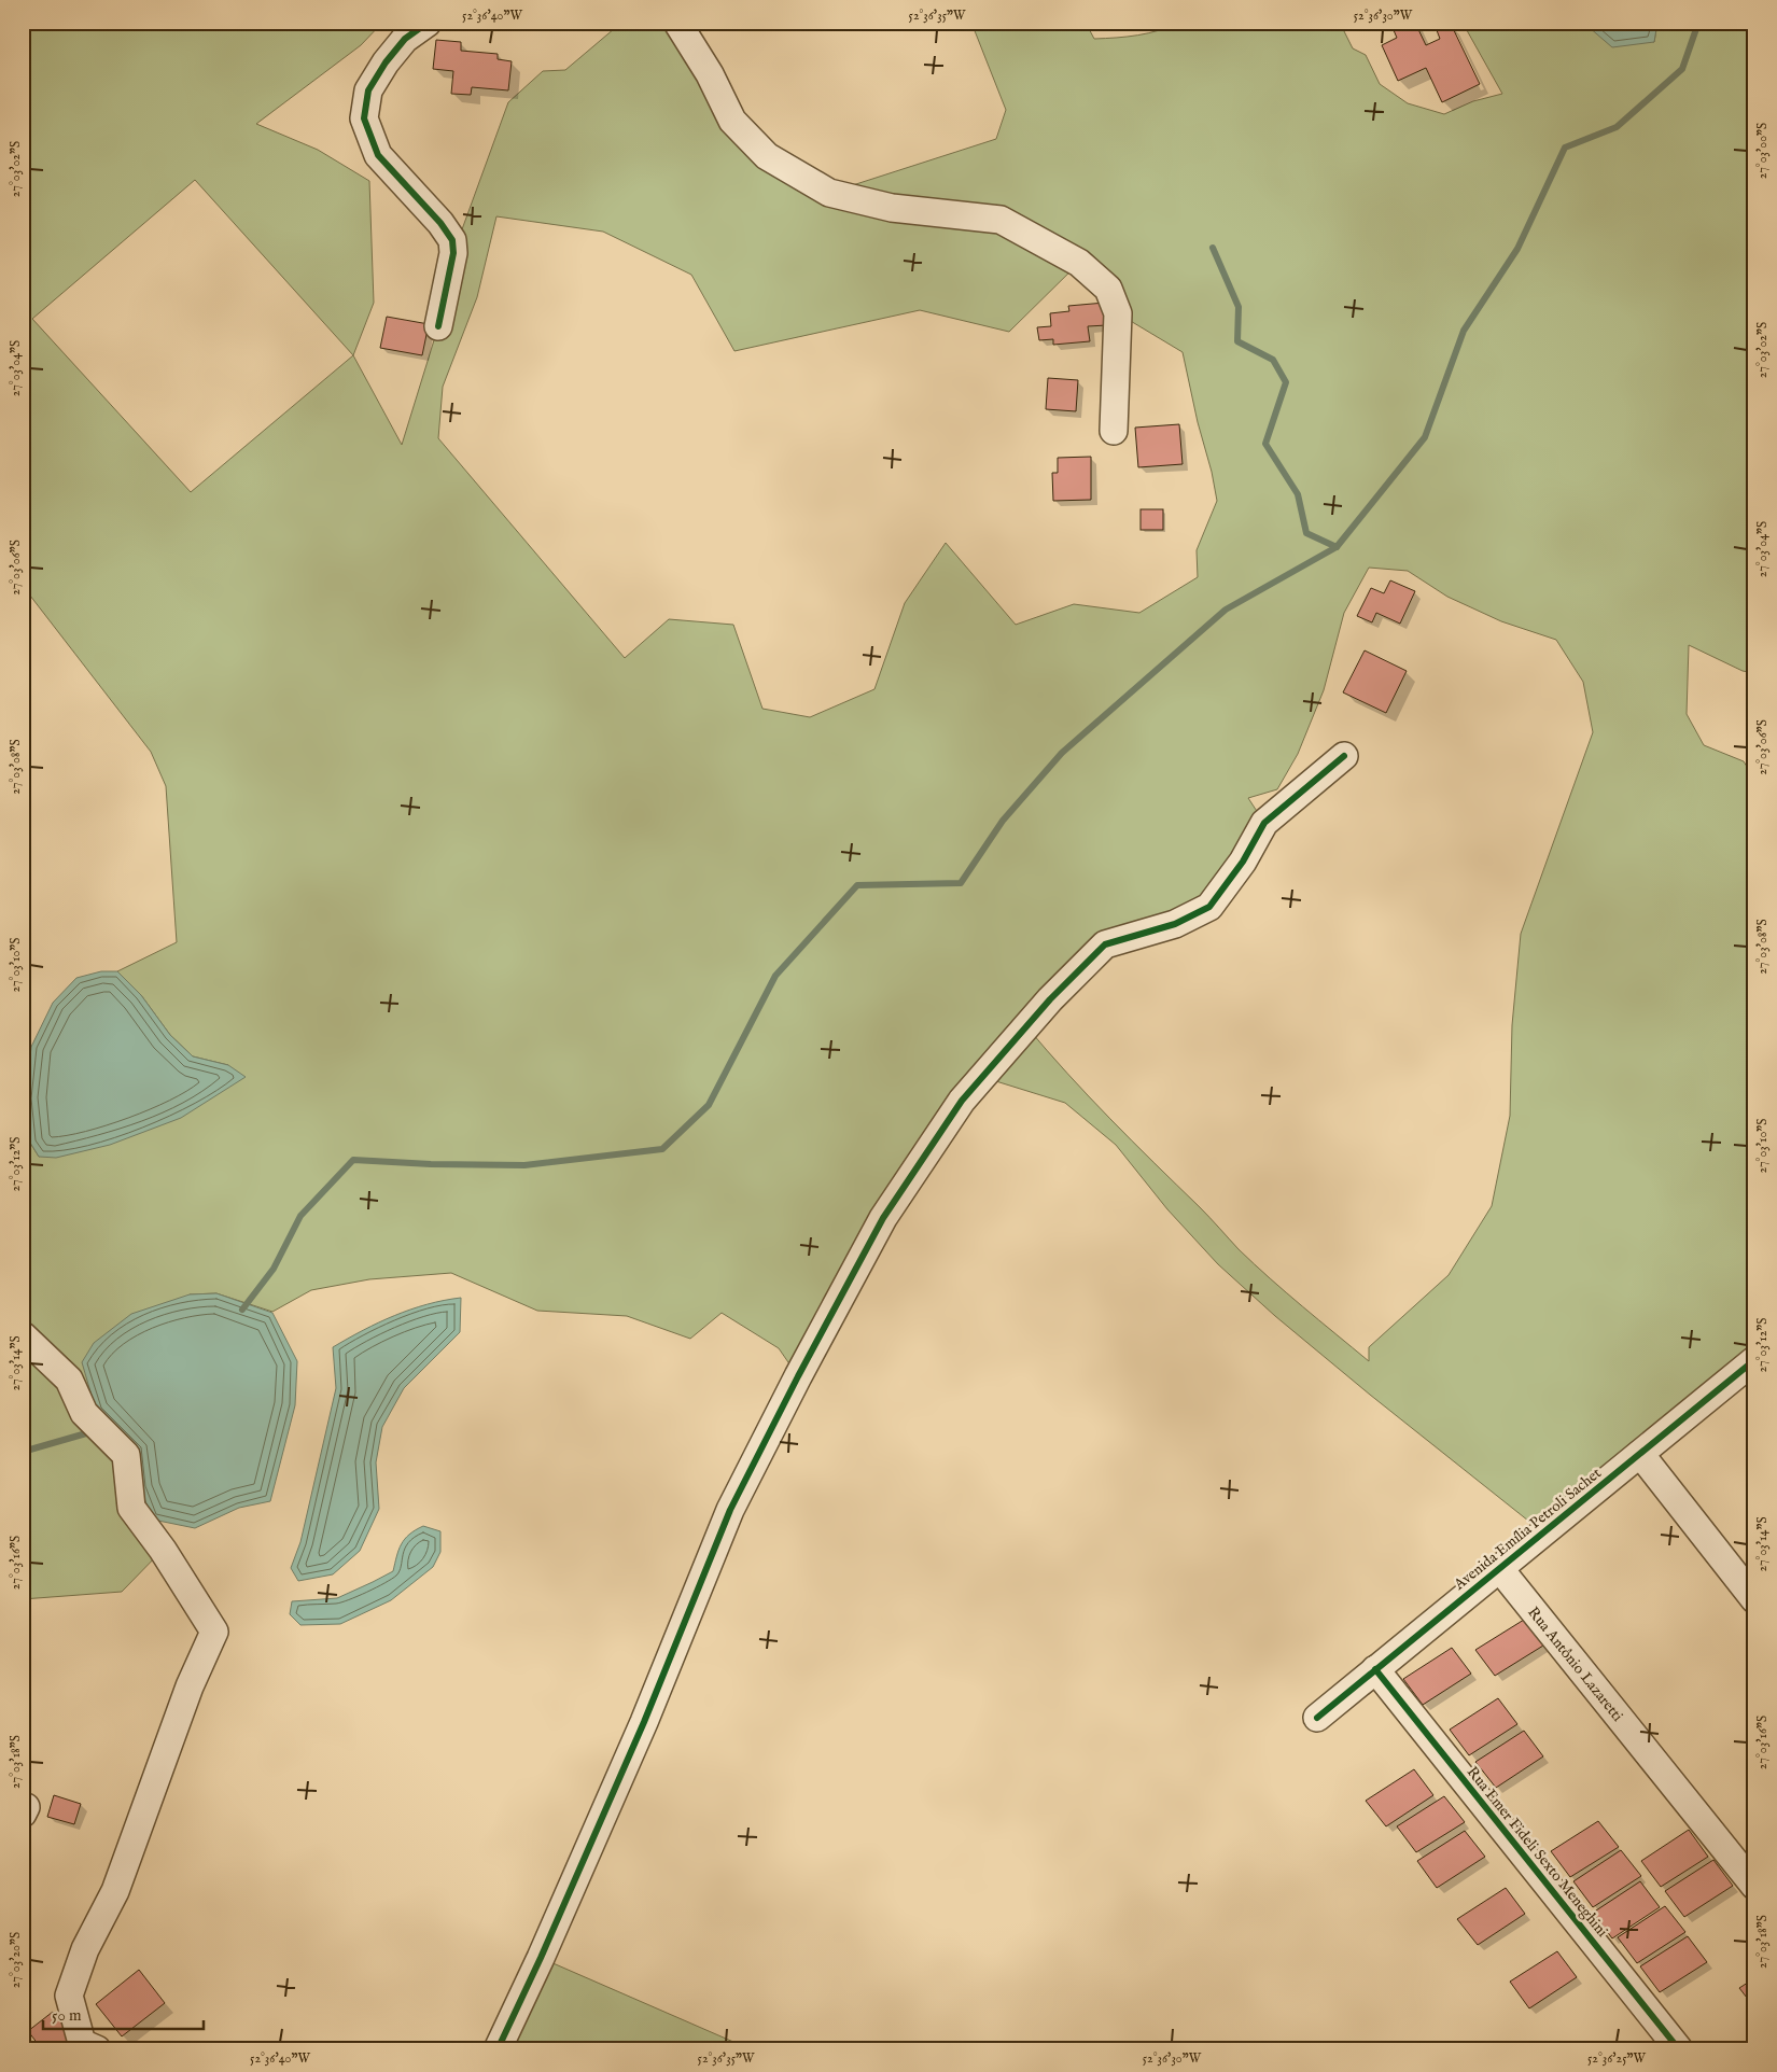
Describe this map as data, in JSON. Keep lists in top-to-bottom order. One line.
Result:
{"streets":{"street":["Avenida Emília Petroli Sachet","Rua Antônio Lazaretti","Rua Emer Fideli Sexto Meneghini"]},"crossings":[["Avenida Emília Petroli Sachet","Rua Antônio Lazaretti"],["Avenida Emília Petroli Sachet","Rua Emer Fideli Sexto Meneghini"]],"scale_bar":"50 m","coordinates":["52°36'40\"W","52°36'35\"W","52°36'30\"W","27°03'00\"S","27°03'02\"S","27°03'04\"S","27°03'06\"S","27°03'08\"S","27°03'10\"S","27°03'12\"S","27°03'14\"S","27°03'16\"S","27°03'18\"S","27°03'20\"S","52°36'25\"W"]}
